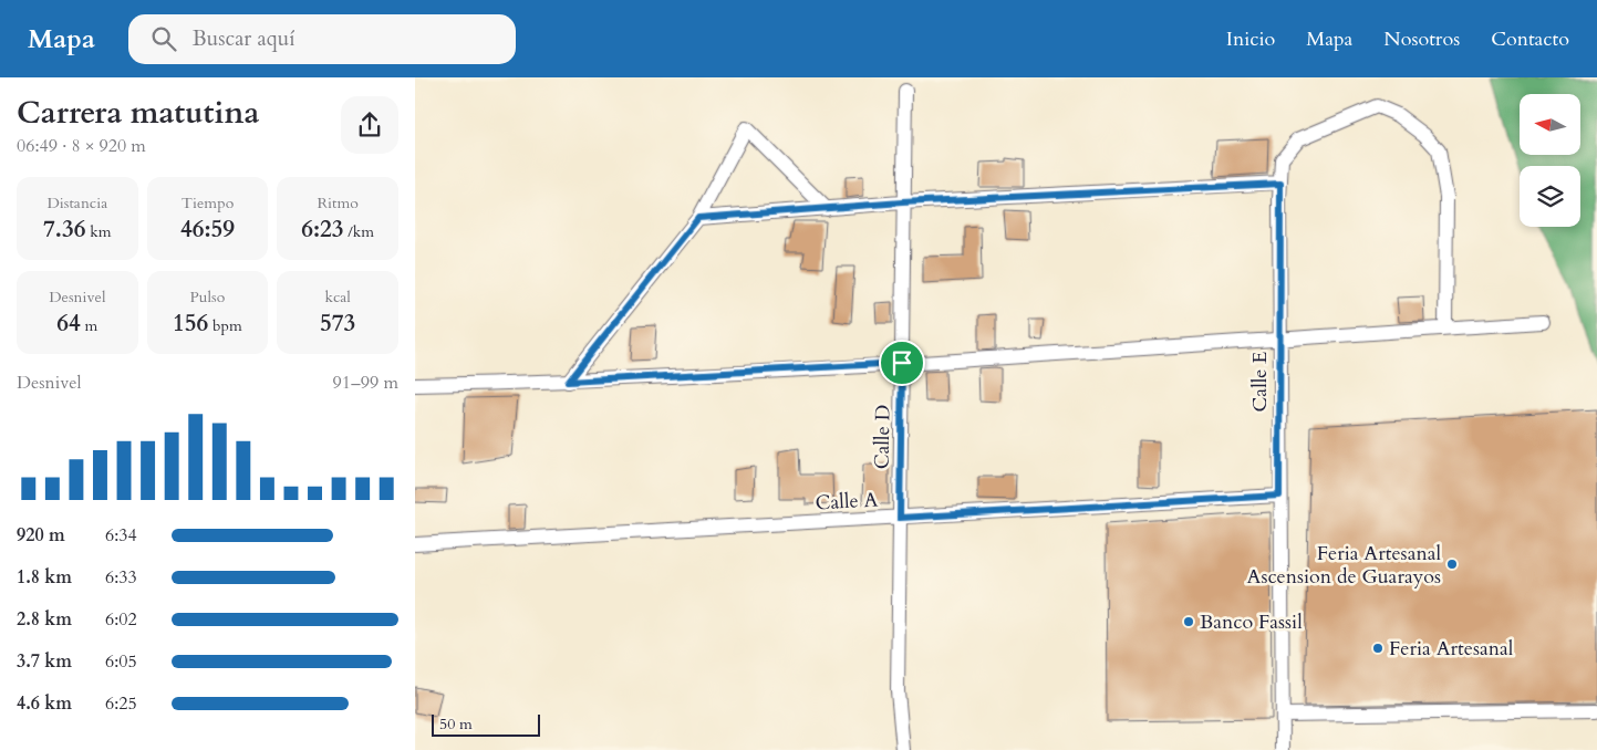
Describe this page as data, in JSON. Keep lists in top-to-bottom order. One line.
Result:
{"streets":{"street":["Calle E","Calle D","Calle A"]},"crossings":[["Calle E","Calle A"],["Calle D","Calle A"]],"places":["Feria Artesanal Ascension de Guarayos","Banco Fassil","Feria Artesanal"],"scale_bar":"50 m","north":"left","page":{"header":"Mapa","search":"Buscar aquí","nav":["Inicio","Mapa","Nosotros","Contacto"],"heading":["Carrera matutina","06:49 · 8 × 920 m"],"stats":[["Distancia","7.36 km"],["Tiempo","46:59"],["Ritmo","6:23 /km"],["Desnivel","64 m"],["Pulso","156 bpm"],["kcal","573"]],"chart":["Desnivel","91–99 m"],"list":[{"name":"920 m","note":"6:34"},{"name":"1.8 km","note":"6:33"},{"name":"2.8 km","note":"6:02"},{"name":"3.7 km","note":"6:05"},{"name":"4.6 km","note":"6:25"}],"scale":"50 m"}}
